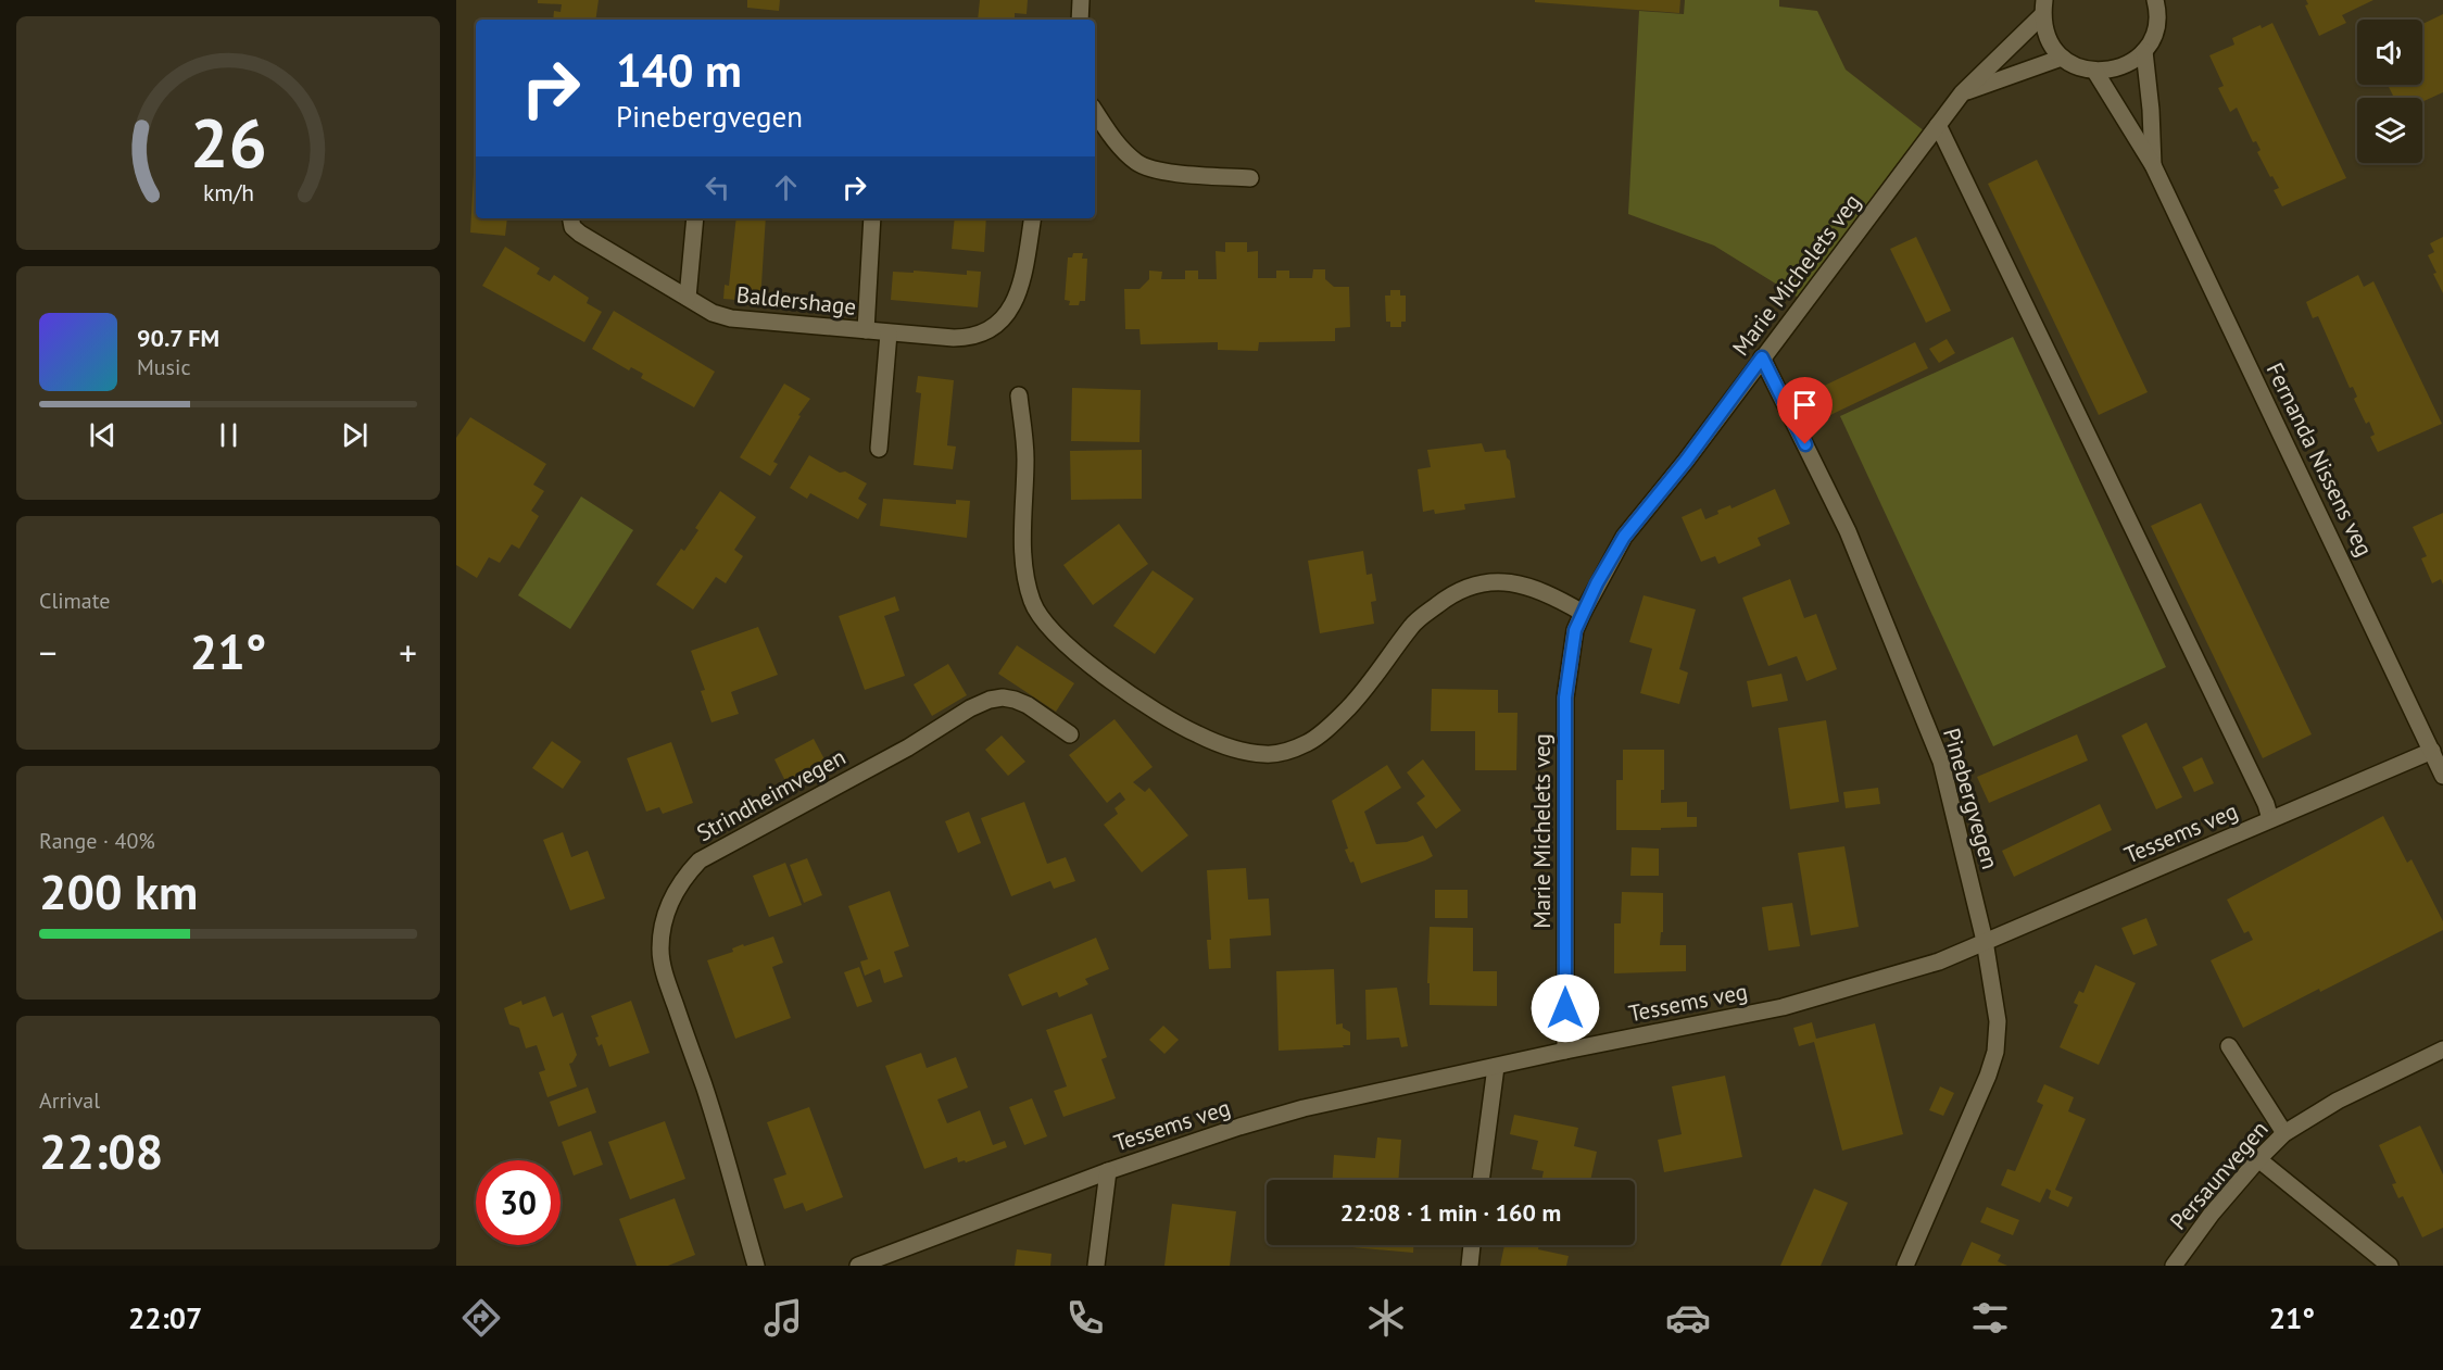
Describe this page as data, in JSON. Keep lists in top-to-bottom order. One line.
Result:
{"streets":{"street":["Marie Michelets veg","Baldershage","Fernanda Nissens veg","Strindheimvegen","Pinebergvegen","Tessems veg","Persaunvegen"]},"crossings":[["Marie Michelets veg","Pinebergvegen"],["Marie Michelets veg","Tessems veg"],["Fernanda Nissens veg","Tessems veg"],["Pinebergvegen","Tessems veg"]],"page":{"turn":["140 m","Pinebergvegen"],"song":["90.7 FM","Music"],"tile":["Climate",["Range · 40%","200 km"],["Arrival","22:08"]],"heat":["−","21°","+"],"limit":"30","trip":"22:08 · 1 min · 160 m","tabs":["22:07","21°"],"gauge":["26","km/h"]}}
